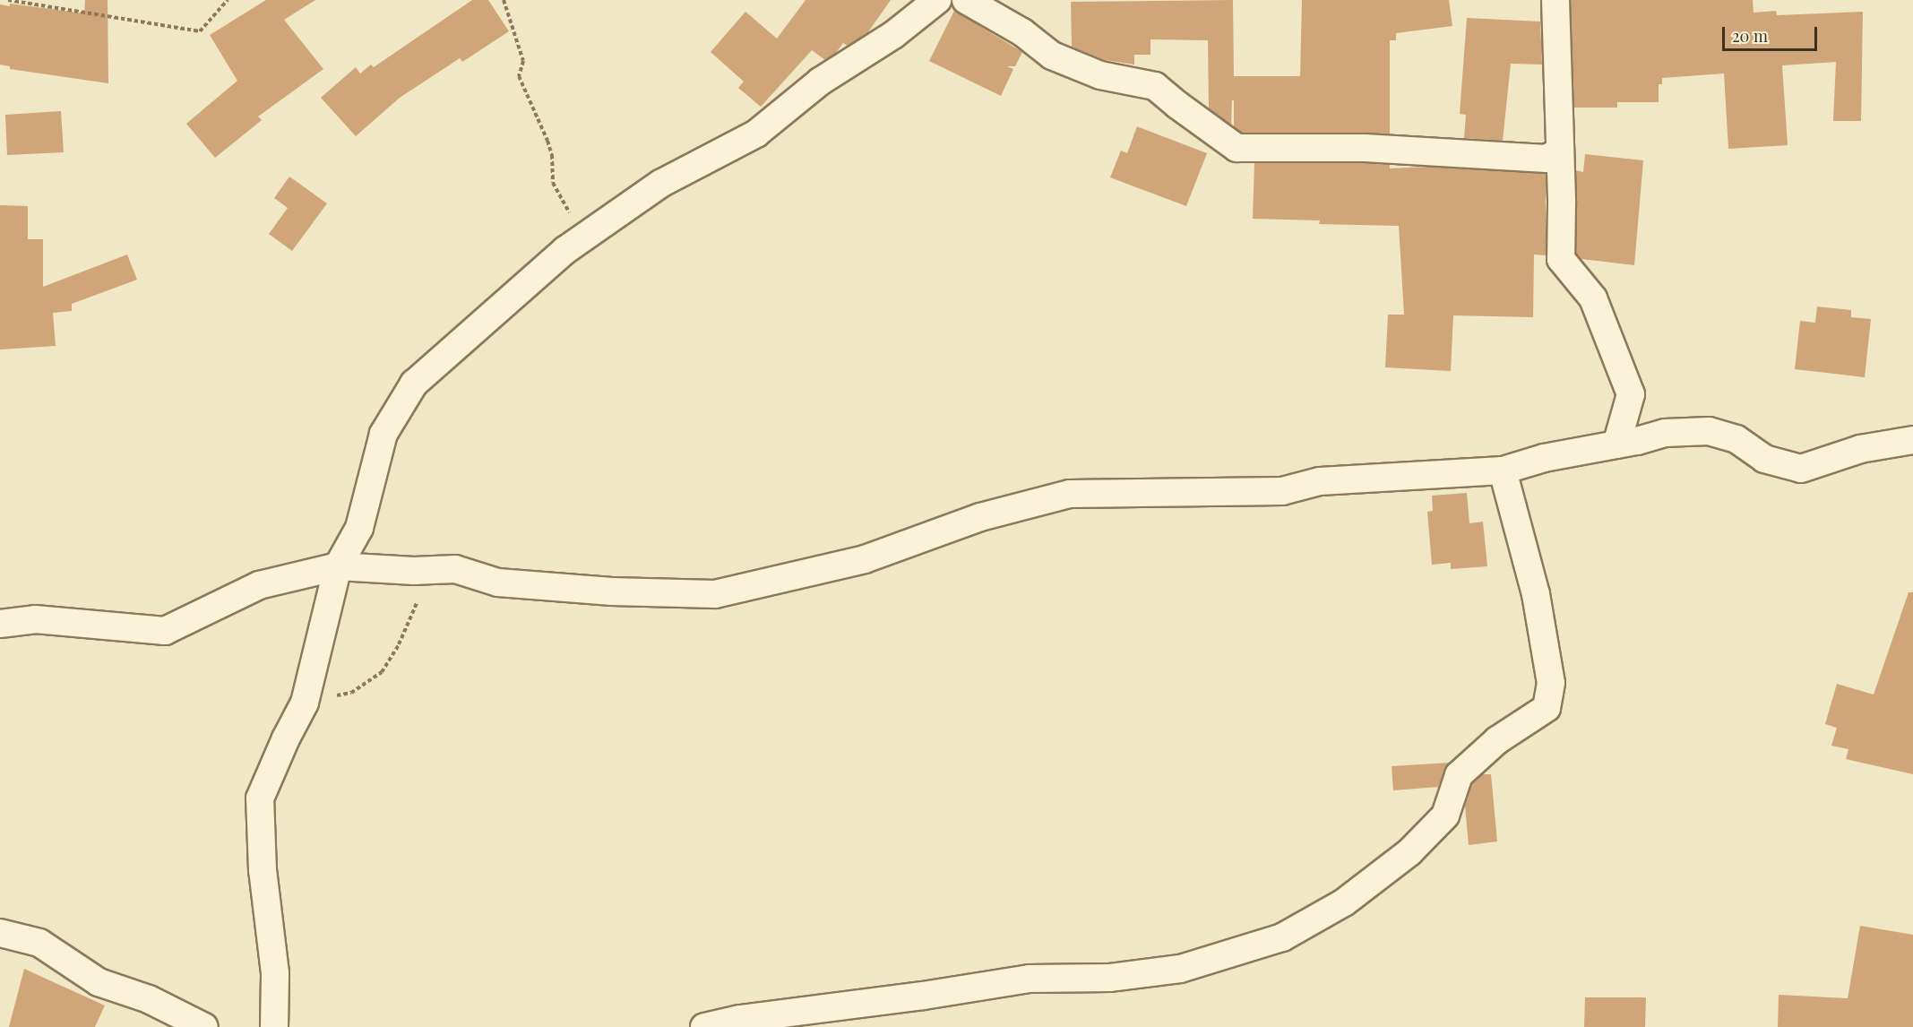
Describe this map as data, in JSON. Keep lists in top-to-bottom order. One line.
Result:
{"scale_bar":"20 m"}
